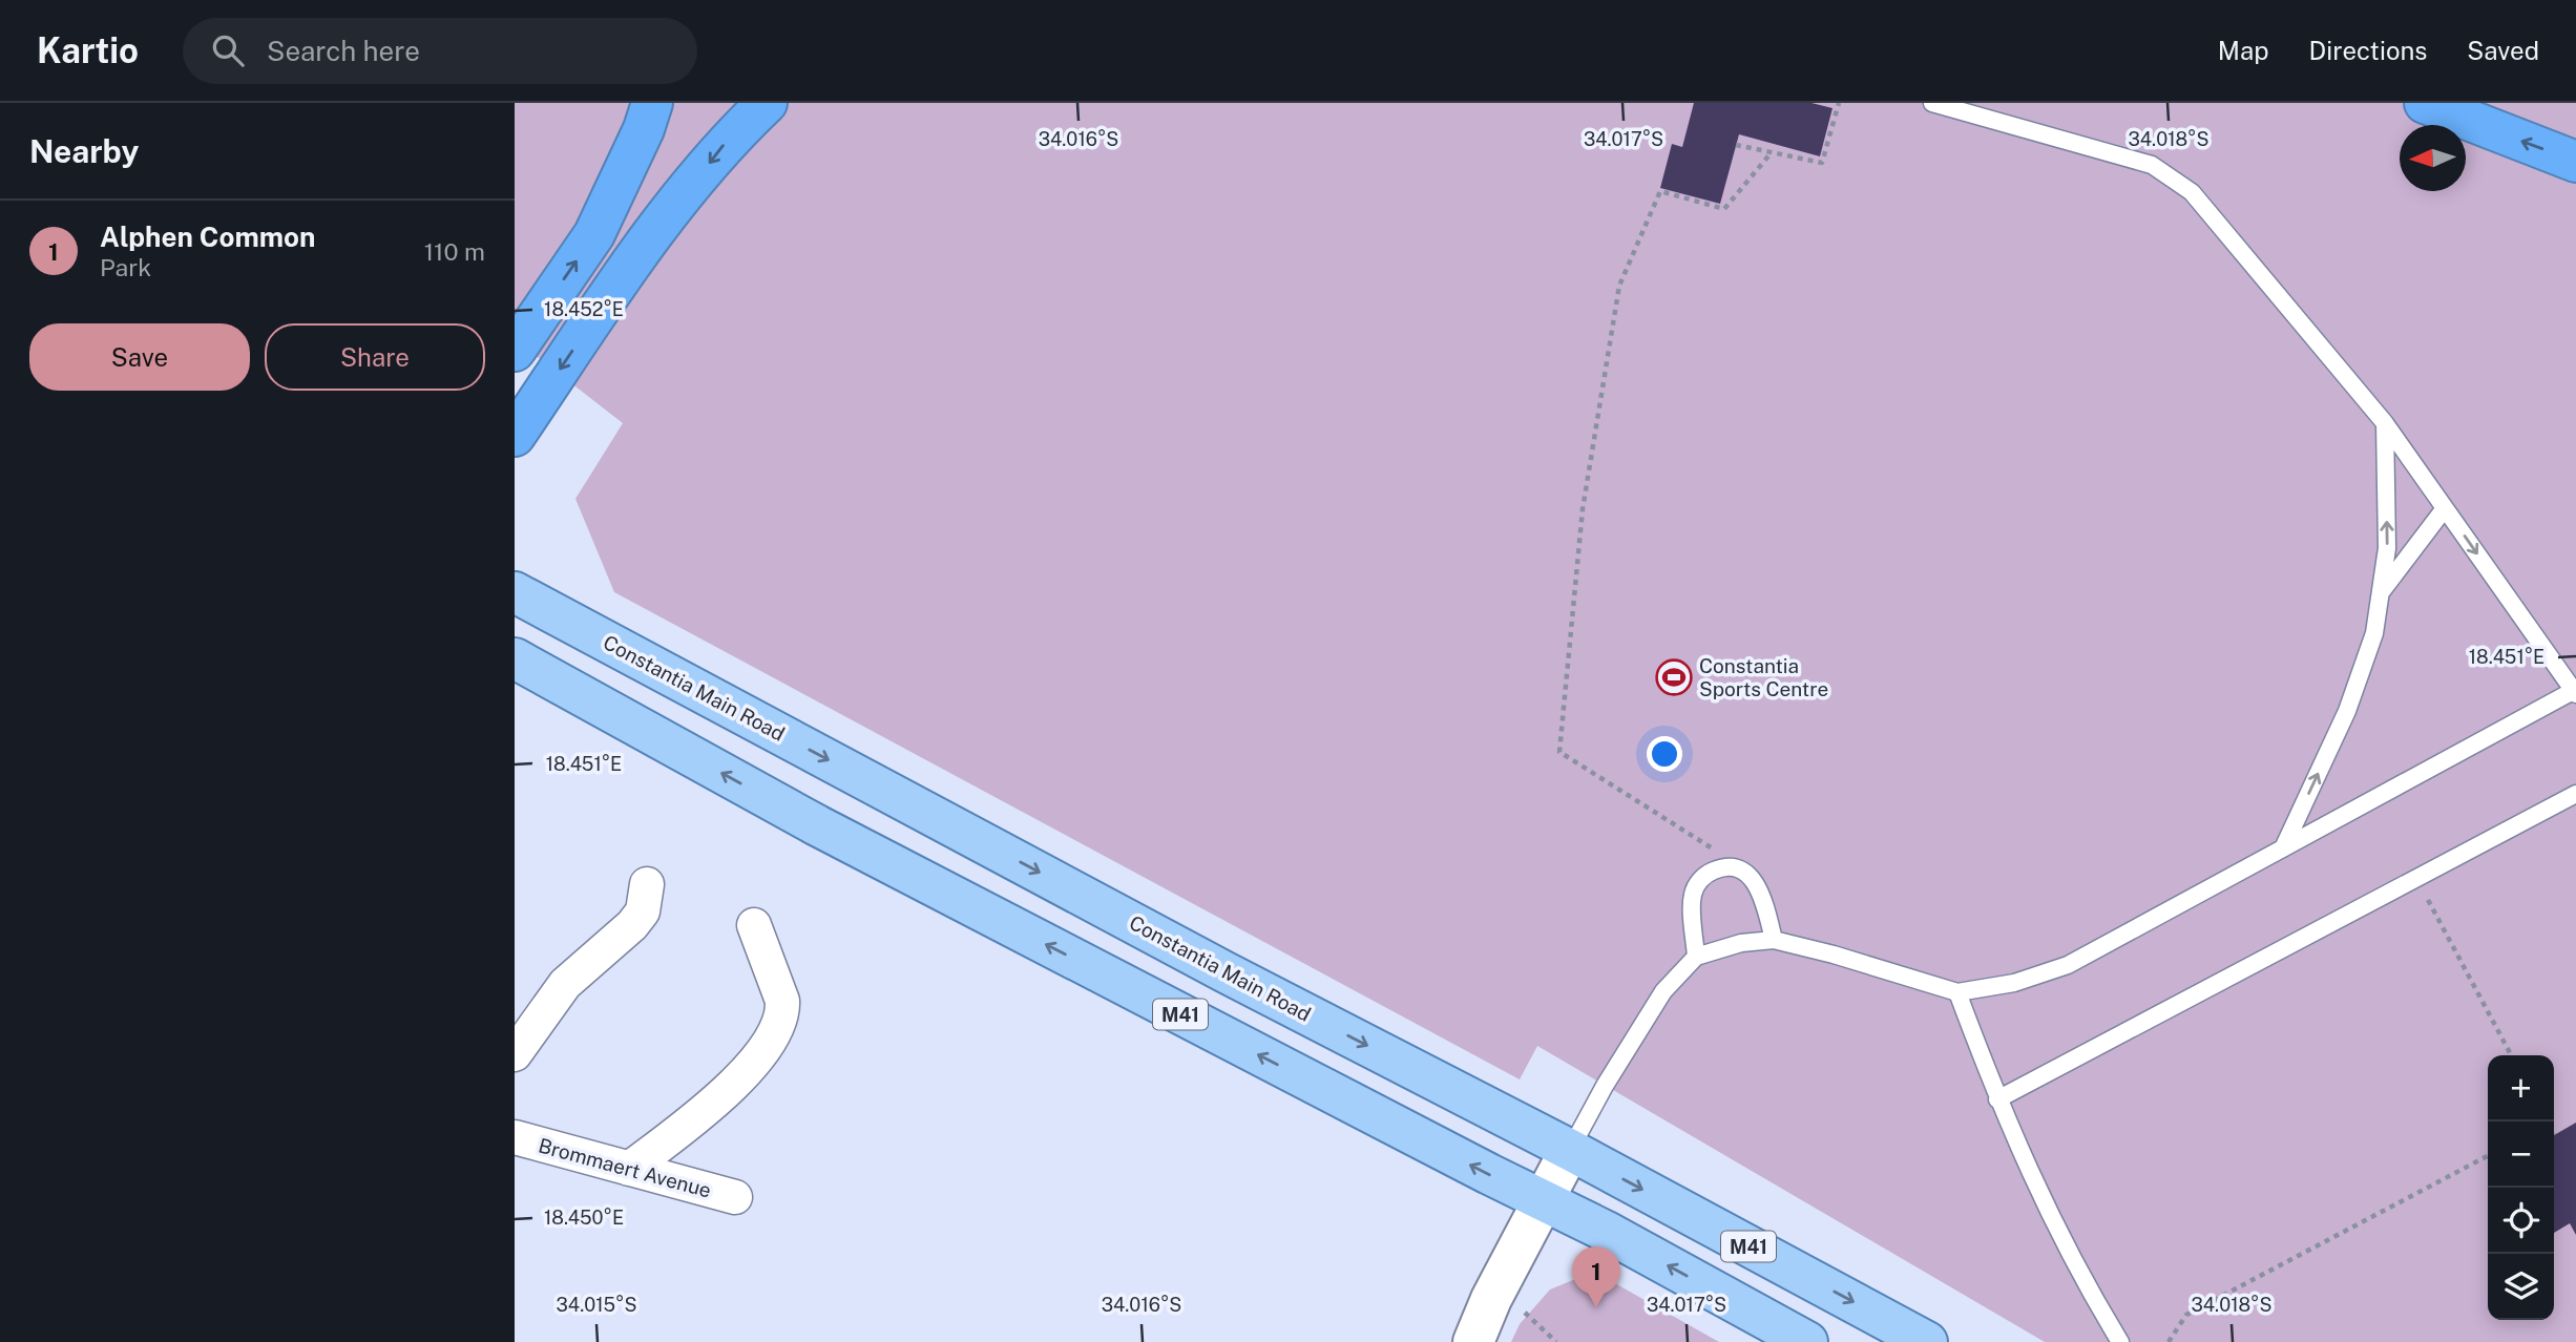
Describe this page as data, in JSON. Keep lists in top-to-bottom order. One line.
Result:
{"streets":{"main road":["Constantia Main Road","M41"],"street":["Brommaert Avenue"]},"places":{"sports":["Constantia Sports Centre"]},"north":"left","page":{"header":"Kartio","search":"Search here","nav":["Map","Directions","Saved"],"heading":"Nearby","list":[{"mark":"1","name":"Alphen Common","note":"Park","value":"110 m"}],"buttons":["Save","Share"],"map_buttons":["+","−"],"pins":"1"},"coordinates":["34.016°S","34.017°S","34.018°S","18.452°E","18.451°E","18.450°E","34.015°S"]}
